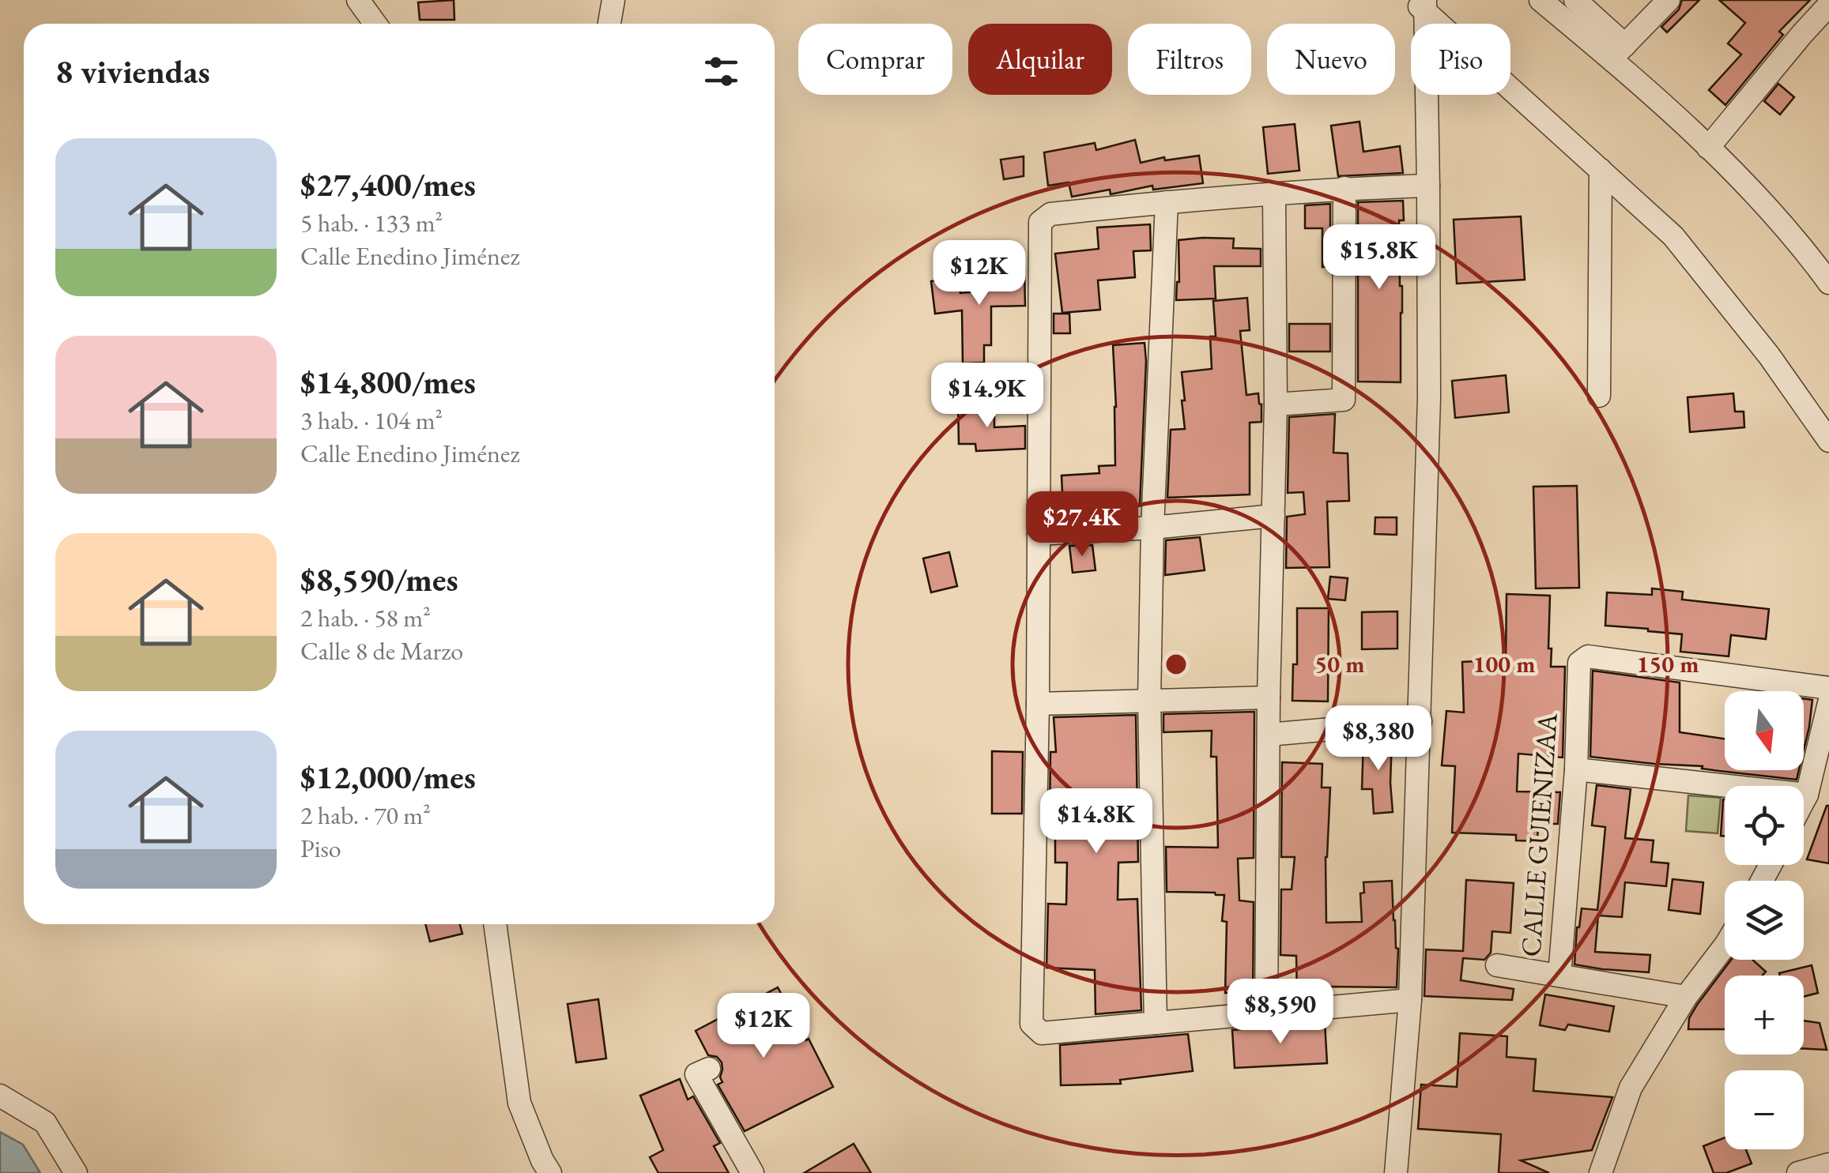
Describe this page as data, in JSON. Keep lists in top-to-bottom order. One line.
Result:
{"streets":{"street":["CALLE GUIENIZAA"]},"north":"bottom","page":{"chip":["Comprar","Alquilar","Filtros","Nuevo","Piso"],"heading":"8 viviendas","list":[{"name":"$27,400/mes","note":"5 hab. · 133 m² · Calle Enedino Jiménez"},{"name":"$14,800/mes","note":"3 hab. · 104 m² · Calle Enedino Jiménez"},{"name":"$8,590/mes","note":"2 hab. · 58 m² · Calle 8 de Marzo"},{"name":"$12,000/mes","note":"2 hab. · 70 m² · Piso"}],"price":["$15.8K","$12K","$14.9K","$27.4K","$8,380","$14.8K","$8,590","$12K"],"map_buttons":["+","−"]},"rings":["50 m","100 m","150 m"]}
